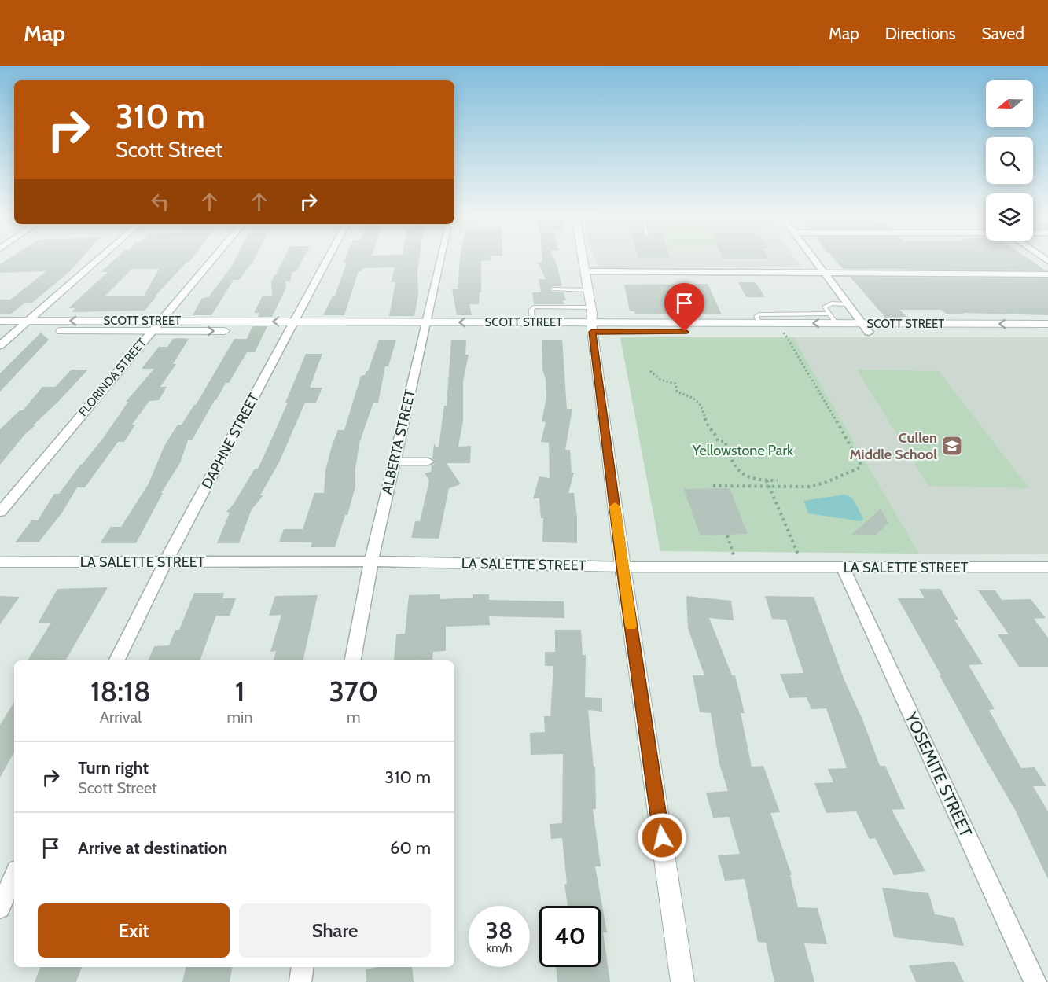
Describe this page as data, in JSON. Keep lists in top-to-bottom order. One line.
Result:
{"streets":{"main road":["SCOTT STREET"],"street":["FLORINDA STREET","DAPHNE STREET","ALBERTA STREET","LA SALETTE STREET","YOSEMITE STREET"]},"crossings":[["SCOTT STREET","FLORINDA STREET"],["SCOTT STREET","DAPHNE STREET"],["SCOTT STREET","ALBERTA STREET"],["DAPHNE STREET","LA SALETTE STREET"],["ALBERTA STREET","LA SALETTE STREET"],["LA SALETTE STREET","YOSEMITE STREET"]],"parks":["Yellowstone Park"],"places":{"school or university":["Cullen Middle School"]},"north":"left","page":{"header":"Map","nav":["Map","Directions","Saved"],"turn":["310 m","Scott Street"],"eta":["18:18","Arrival","1","min","370","m"],"list":[{"name":"Turn right","note":"Scott Street","value":"310 m"},{"name":"Arrive at destination","value":"60 m"}],"buttons":["Exit","Share"],"speed":"38 km/h","limit":"40"}}
